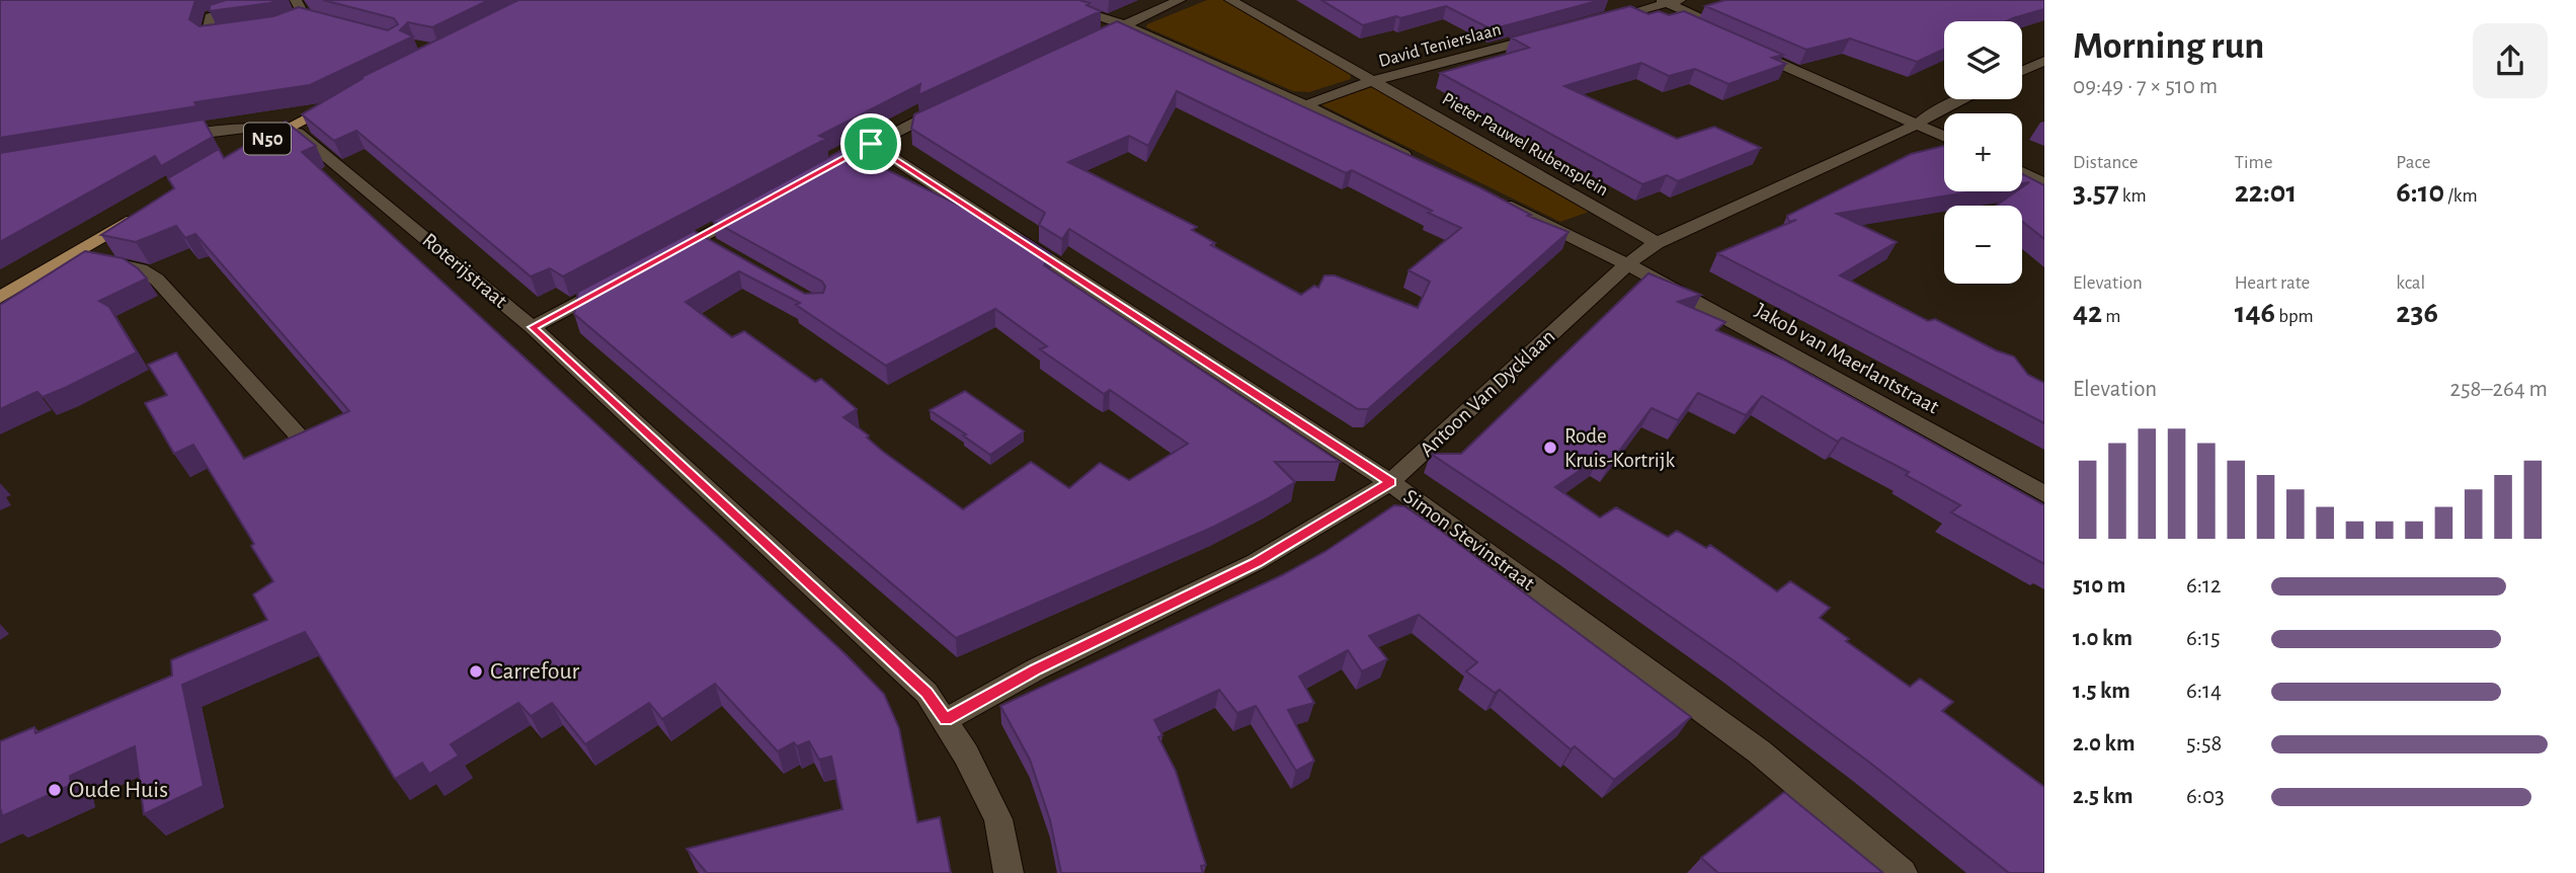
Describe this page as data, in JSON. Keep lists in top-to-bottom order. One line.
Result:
{"streets":{"main road":["N50"],"street":["David Tenierslaan","Pieter Pauwel Rubensplein","Roterijstraat","Jakob van Maerlantstraat","Antoon Van Dycklaan","Simon Stevinstraat"]},"crossings":[["David Tenierslaan","Pieter Pauwel Rubensplein"],["N50","Roterijstraat"],["Pieter Pauwel Rubensplein","Antoon Van Dycklaan"],["Roterijstraat","Antoon Van Dycklaan"],["Jakob van Maerlantstraat","Antoon Van Dycklaan"],["Antoon Van Dycklaan","Simon Stevinstraat"]],"places":["Rode Kruis-Kortrijk","Carrefour","Oude Huis"],"page":{"heading":["Morning run","09:49 · 7 × 510 m"],"map_buttons":["+","−"],"stats":[["Distance","3.57 km"],["Time","22:01"],["Pace","6:10 /km"],["Elevation","42 m"],["Heart rate","146 bpm"],["kcal","236"]],"chart":["Elevation","258–264 m"],"list":[{"name":"510 m","note":"6:12"},{"name":"1.0 km","note":"6:15"},{"name":"1.5 km","note":"6:14"},{"name":"2.0 km","note":"5:58"},{"name":"2.5 km","note":"6:03"}]}}
